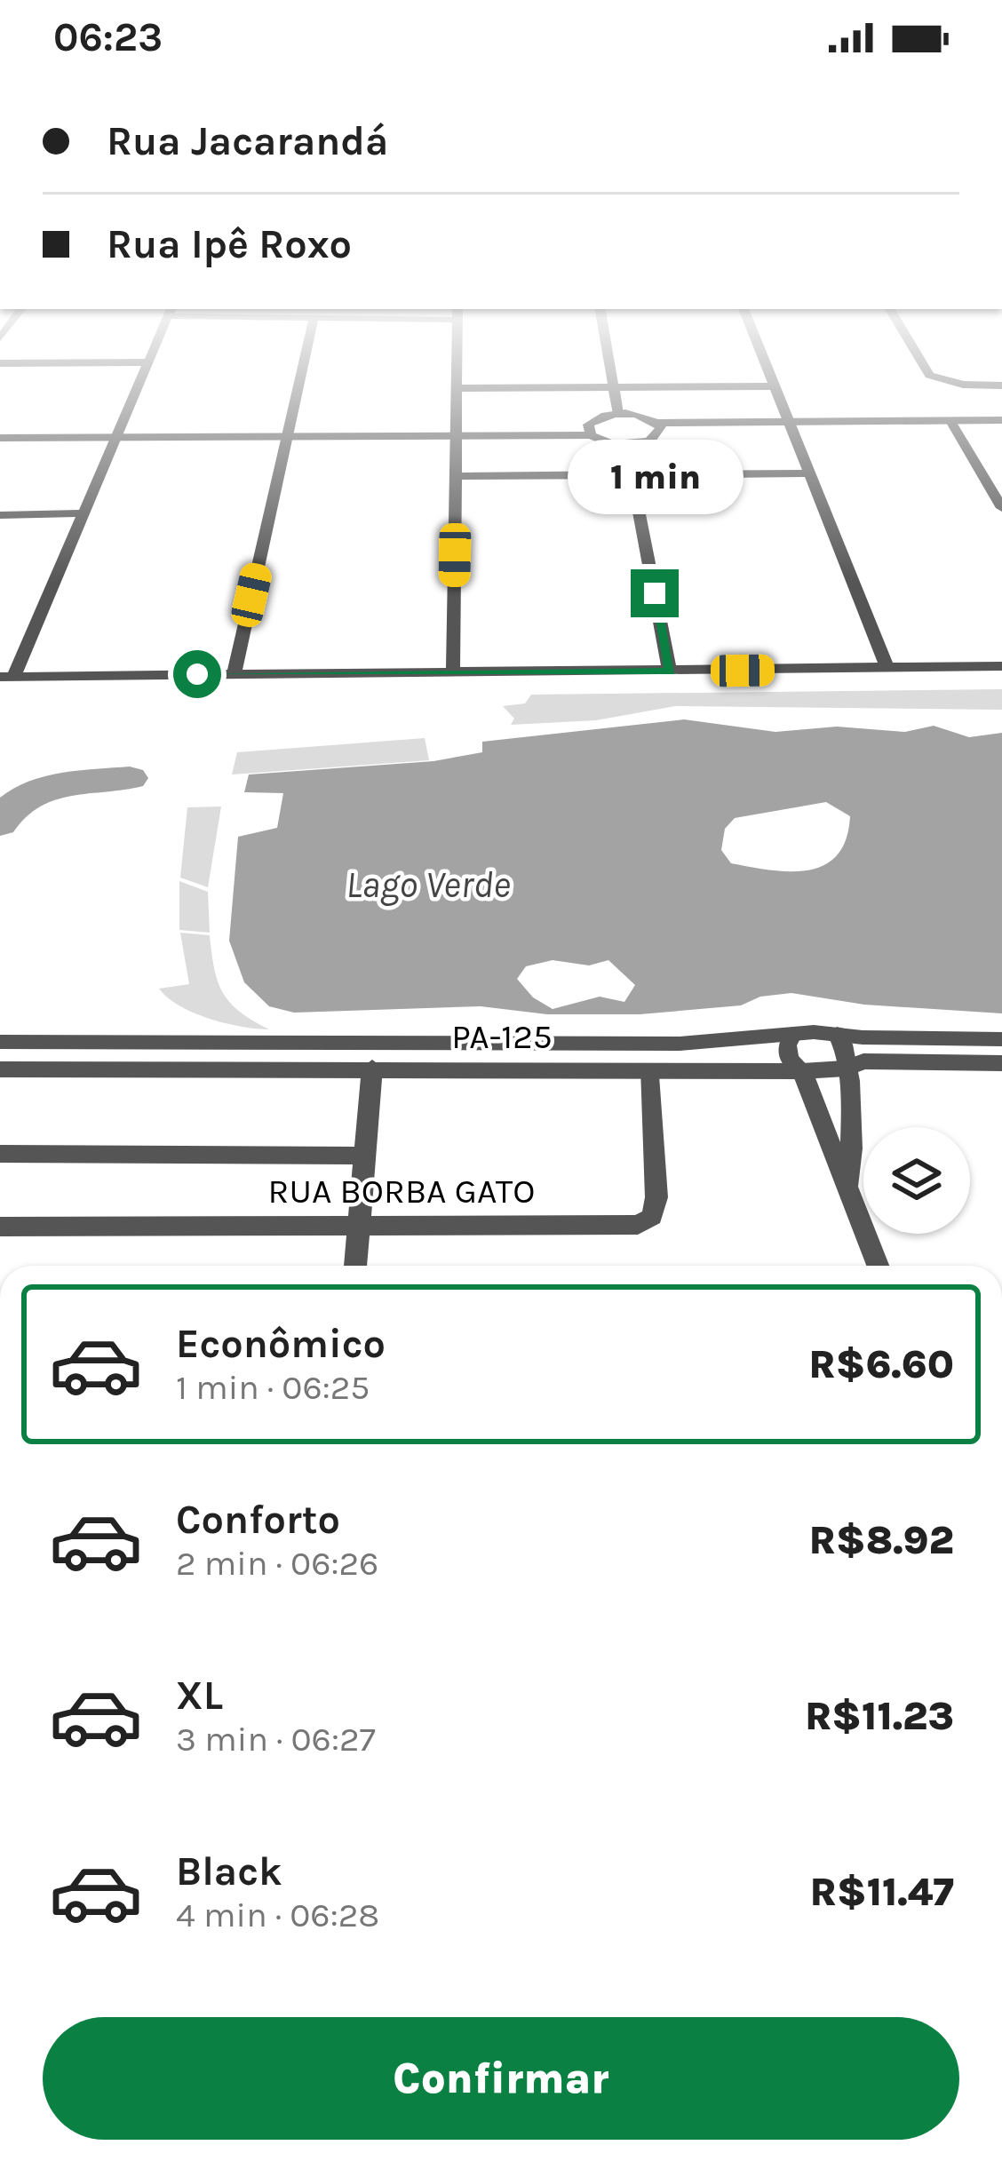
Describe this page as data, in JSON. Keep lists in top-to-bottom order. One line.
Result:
{"streets":{"street":["PA-125","RUA BORBA GATO"]},"crossings":[["PA-125","RUA BORBA GATO"]],"water":["Lago Verde"],"page":{"status":"06:23","banner":["Rua Jacarandá","Rua Ipê Roxo"],"bubble":"1 min","list":[{"name":"Econômico","note":"1 min · 06:25","value":"R$6.60"},{"name":"Conforto","note":"2 min · 06:26","value":"R$8.92"},{"name":"XL","note":"3 min · 06:27","value":"R$11.23"},{"name":"Black","note":"4 min · 06:28","value":"R$11.47"}],"buttons":"Confirmar"}}
